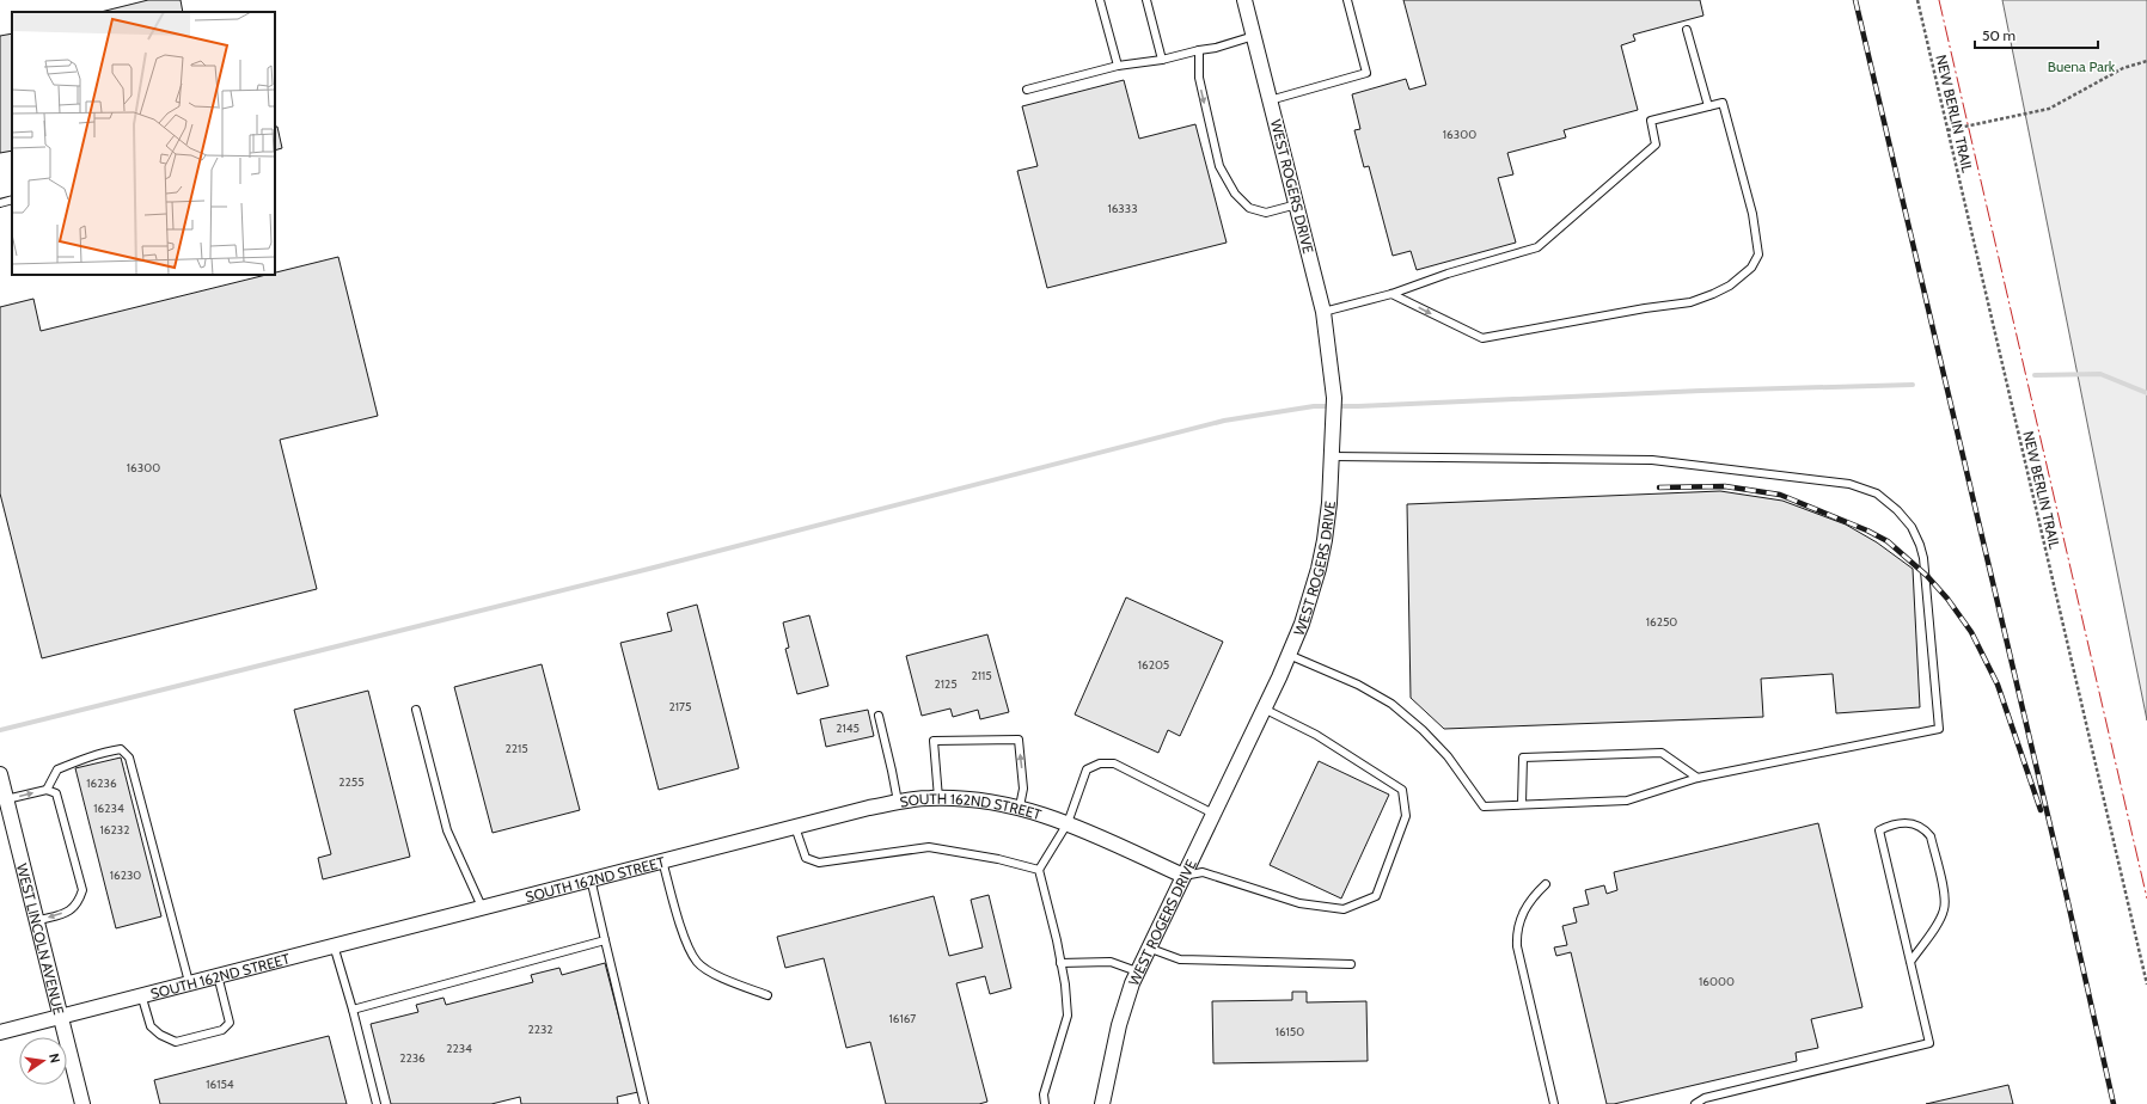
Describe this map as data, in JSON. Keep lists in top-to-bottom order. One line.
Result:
{"streets":{"street":["WEST ROGERS DRIVE","SOUTH 162ND STREET","WEST LINCOLN AVENUE"],"path":["NEW BERLIN TRAIL"]},"crossings":[["WEST ROGERS DRIVE","SOUTH 162ND STREET"],["SOUTH 162ND STREET","WEST LINCOLN AVENUE"]],"parks":["Buena Park"],"house_numbers":["16300","16333","16300","16250","16205","2115","2125","2175","2145","2215","2255","16236","16234","16232","16230","16000","16167","2232","16150","2234","2236","16154"],"scale_bar":"50 m","north":"right"}
